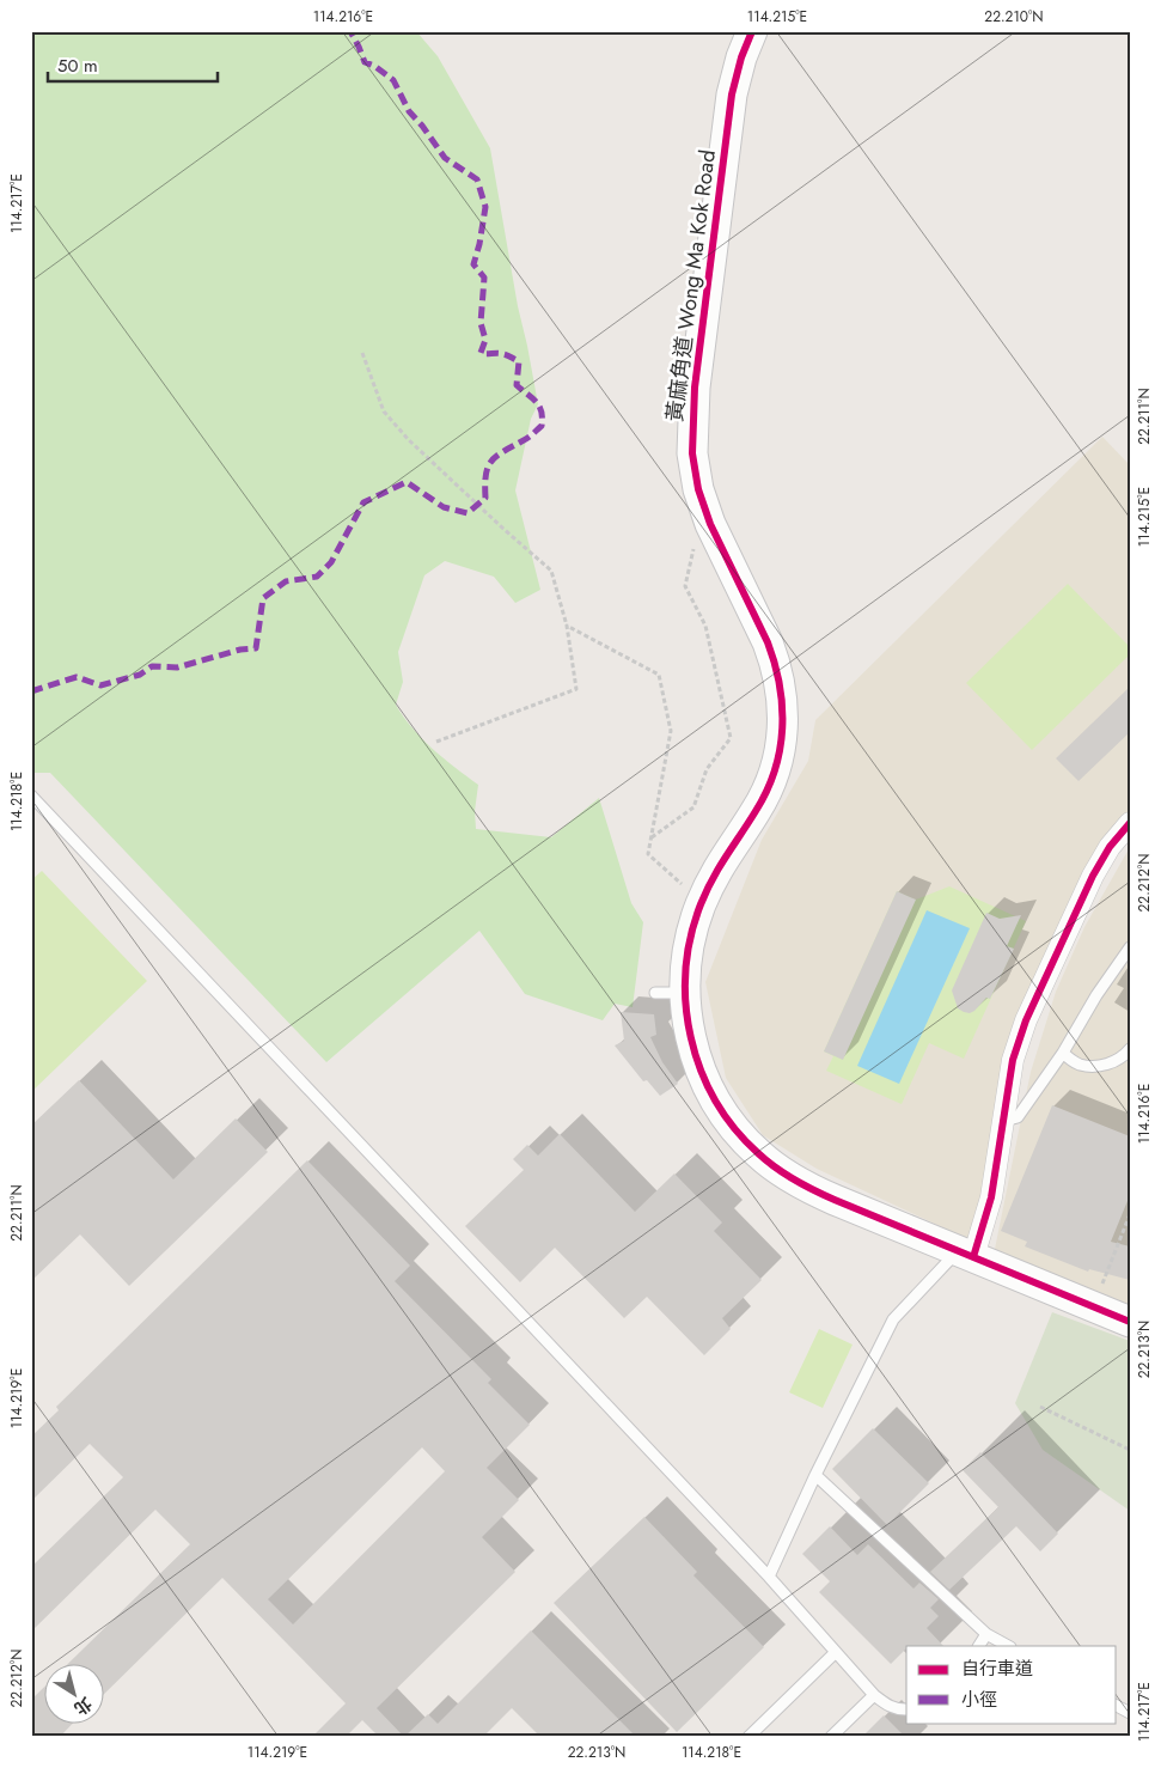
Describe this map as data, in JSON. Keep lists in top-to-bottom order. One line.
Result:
{"streets":{"street":["黃麻角道 Wong Ma Kok Road"]},"legend":["自行車道","小徑"],"scale_bar":"50 m","north":"bottom right","coordinates":["114.216°E","114.215°E","22.210°N","114.217°E","22.211°N","114.218°E","22.212°N","22.213°N","114.219°E"]}
